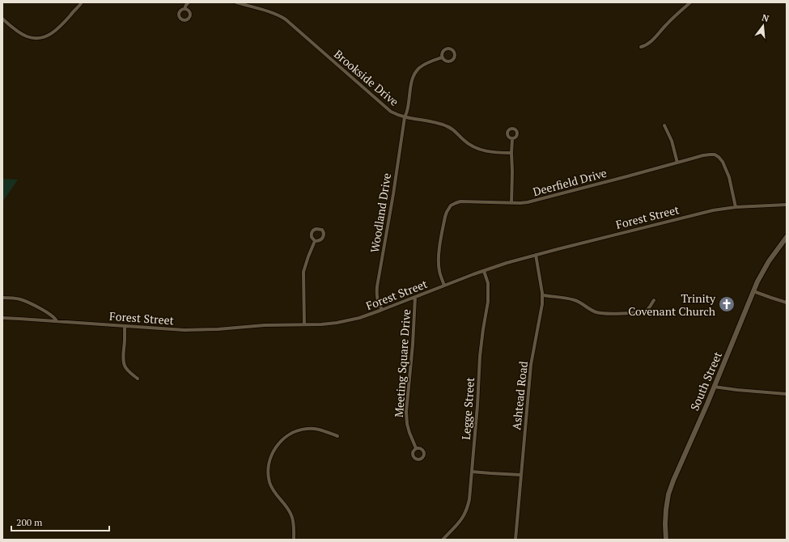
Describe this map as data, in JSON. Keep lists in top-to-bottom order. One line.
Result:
{"streets":{"street":["Brookside Drive","Deerfield Drive","Woodland Drive","Forest Street","Meeting Square Drive","South Street","Ashtead Road","Legge Street"]},"crossings":[["Brookside Drive","Woodland Drive"],["Deerfield Drive","Forest Street"],["Woodland Drive","Forest Street"],["Forest Street","Meeting Square Drive"],["Forest Street","Ashtead Road"],["Forest Street","Legge Street"]],"places":{"church":["Trinity Covenant Church"]},"scale_bar":"200 m","north":"top"}
